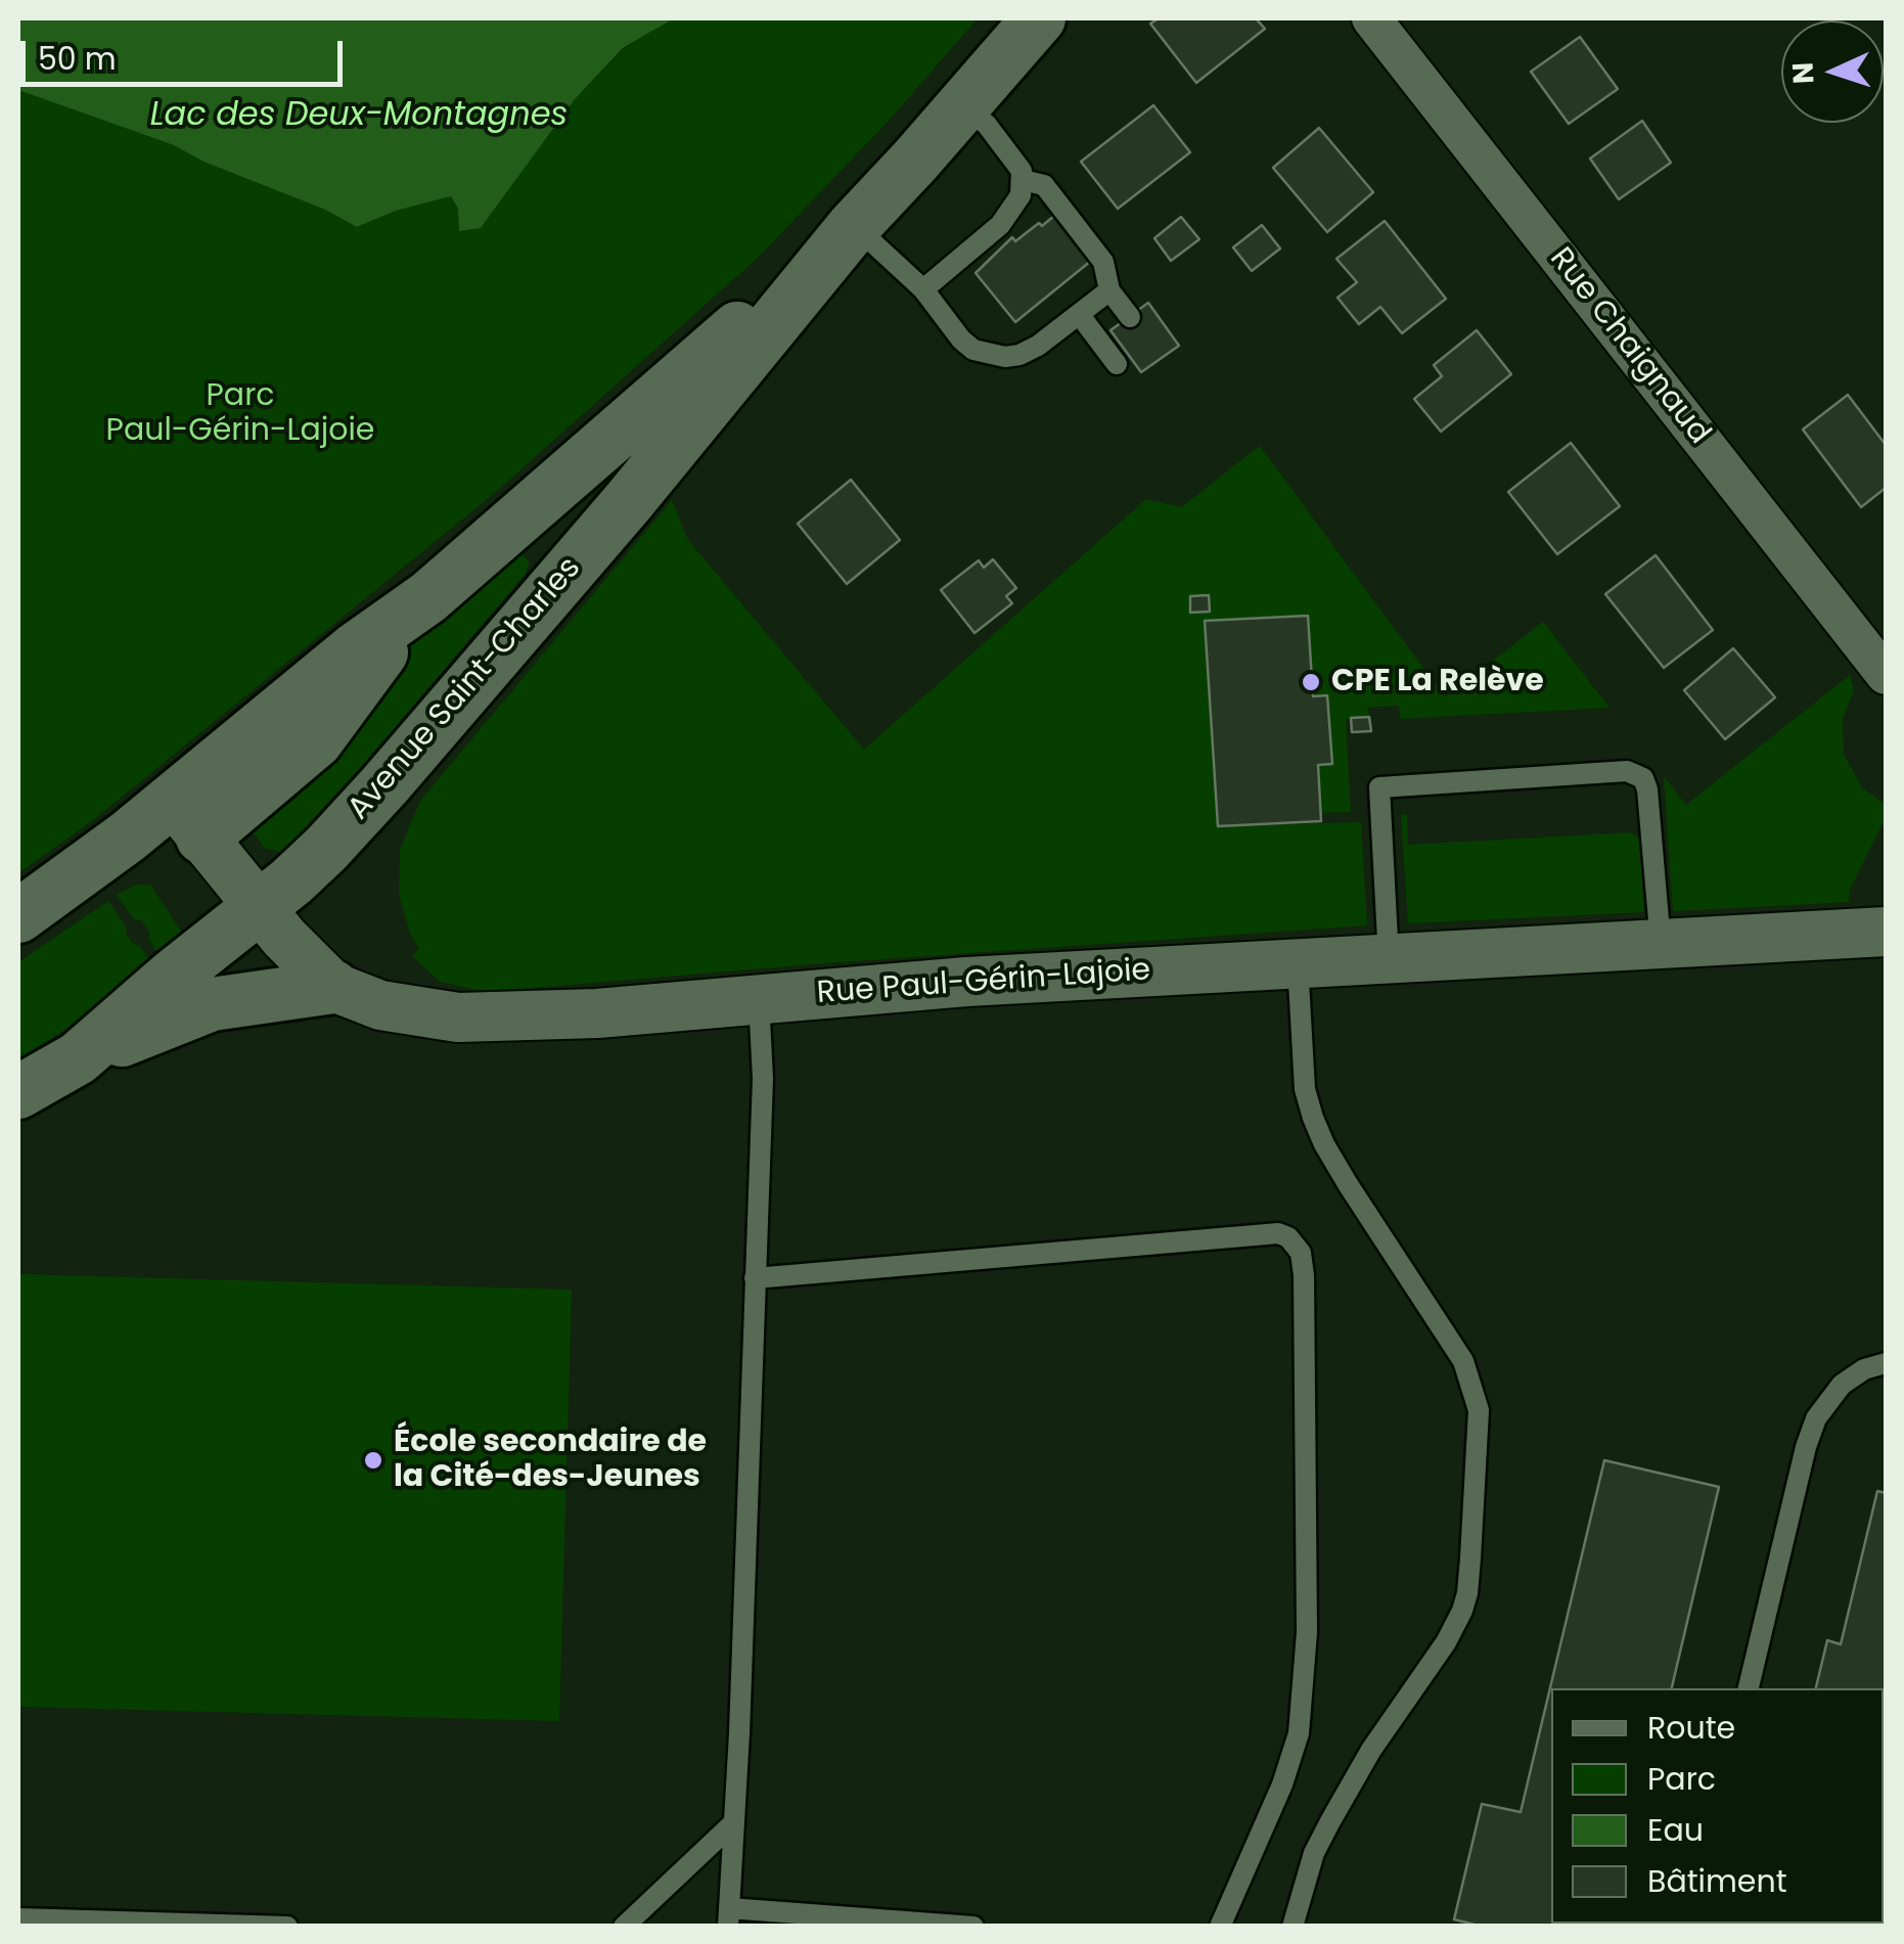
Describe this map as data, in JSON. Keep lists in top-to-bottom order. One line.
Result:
{"streets":{"main road":["Avenue Saint-Charles"],"street":["Rue Chaignaud","Rue Paul-Gérin-Lajoie"]},"crossings":[["Avenue Saint-Charles","Rue Paul-Gérin-Lajoie"]],"water":["Lac des Deux-Montagnes"],"parks":["Parc Paul-Gérin-Lajoie"],"places":["CPE La Relève","École secondaire de la Cité-des-Jeunes"],"legend":["Route","Parc","Eau","Bâtiment"],"scale_bar":"50 m","north":"left"}
